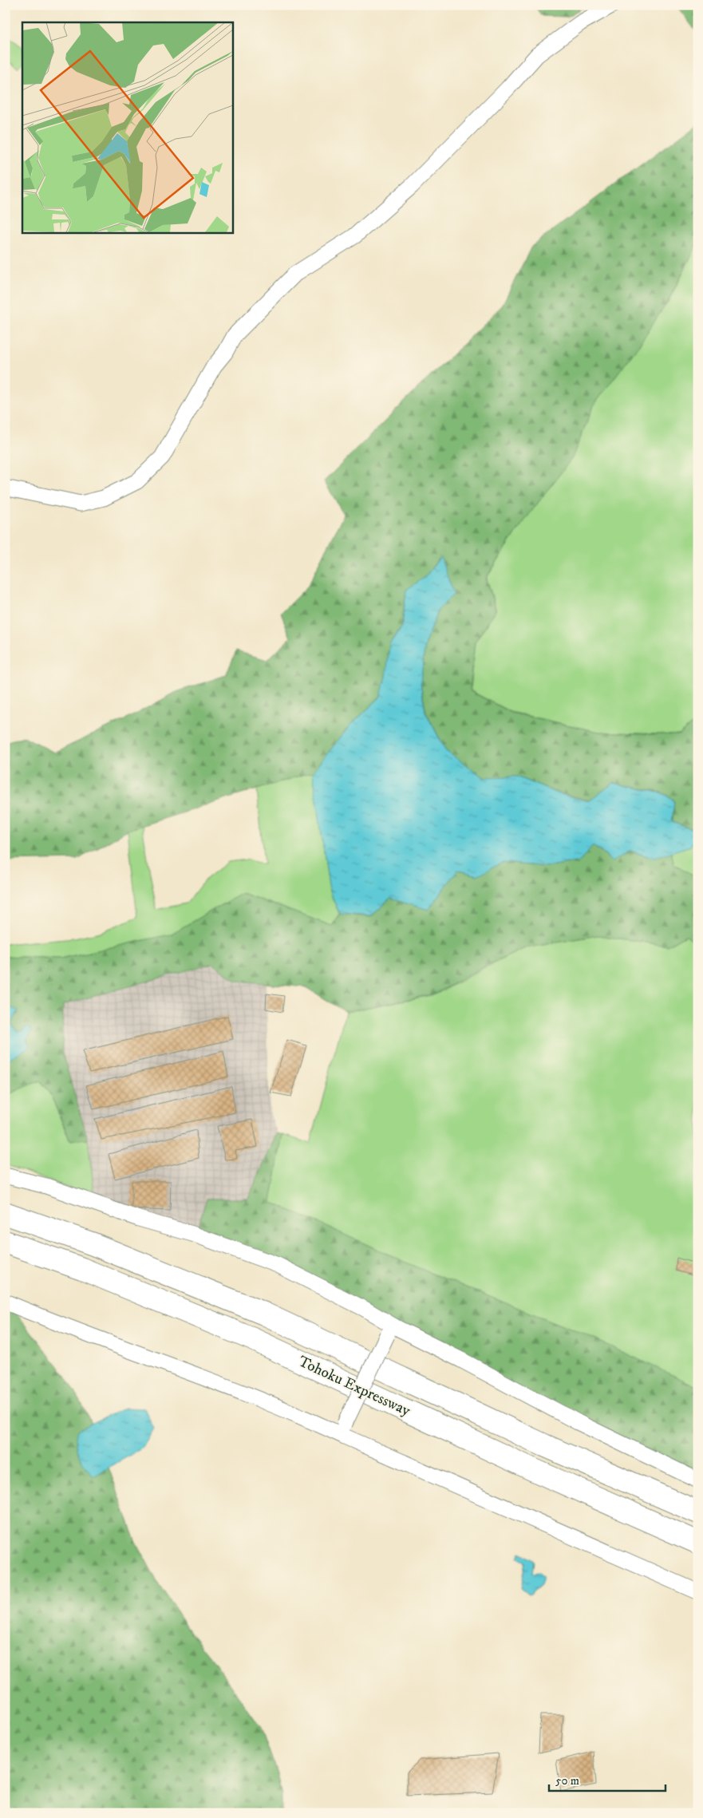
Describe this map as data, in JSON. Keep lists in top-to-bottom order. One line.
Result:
{"streets":{"highway":["Tohoku Expressway"]},"scale_bar":"50 m"}
